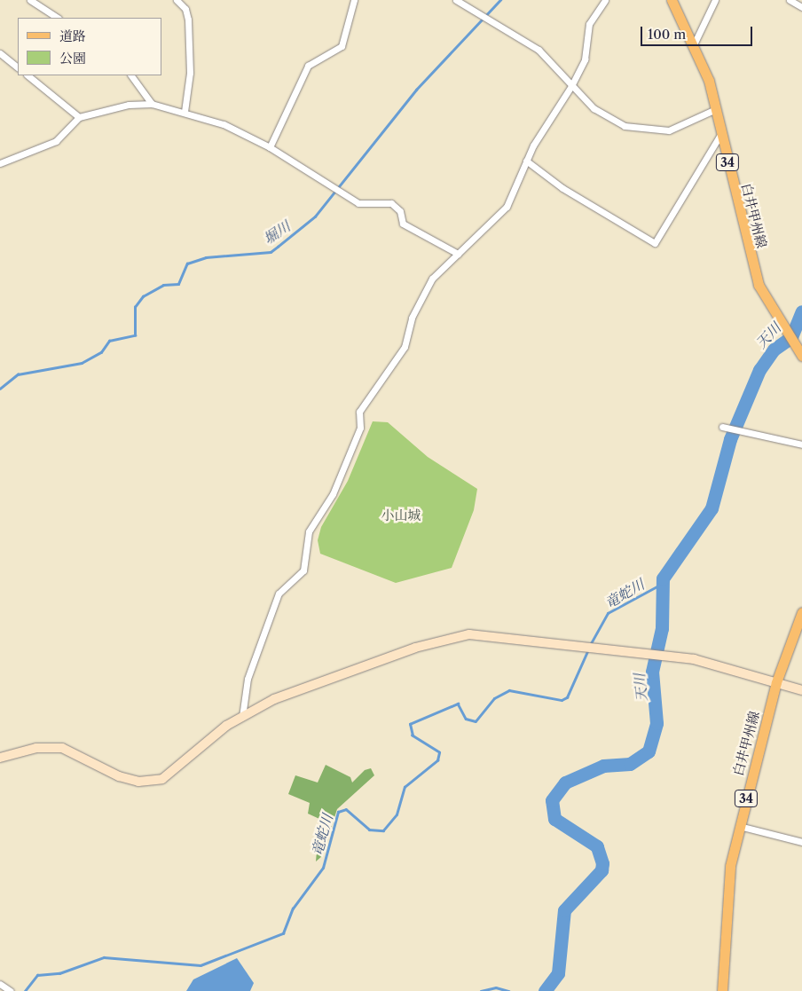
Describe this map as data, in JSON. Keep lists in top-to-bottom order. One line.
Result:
{"streets":{"main road":["34","白井甲州線"]},"water":["堀川","天川","竜蛇川"],"parks":["小山城"],"legend":["道路","公園"],"scale_bar":"100 m"}
